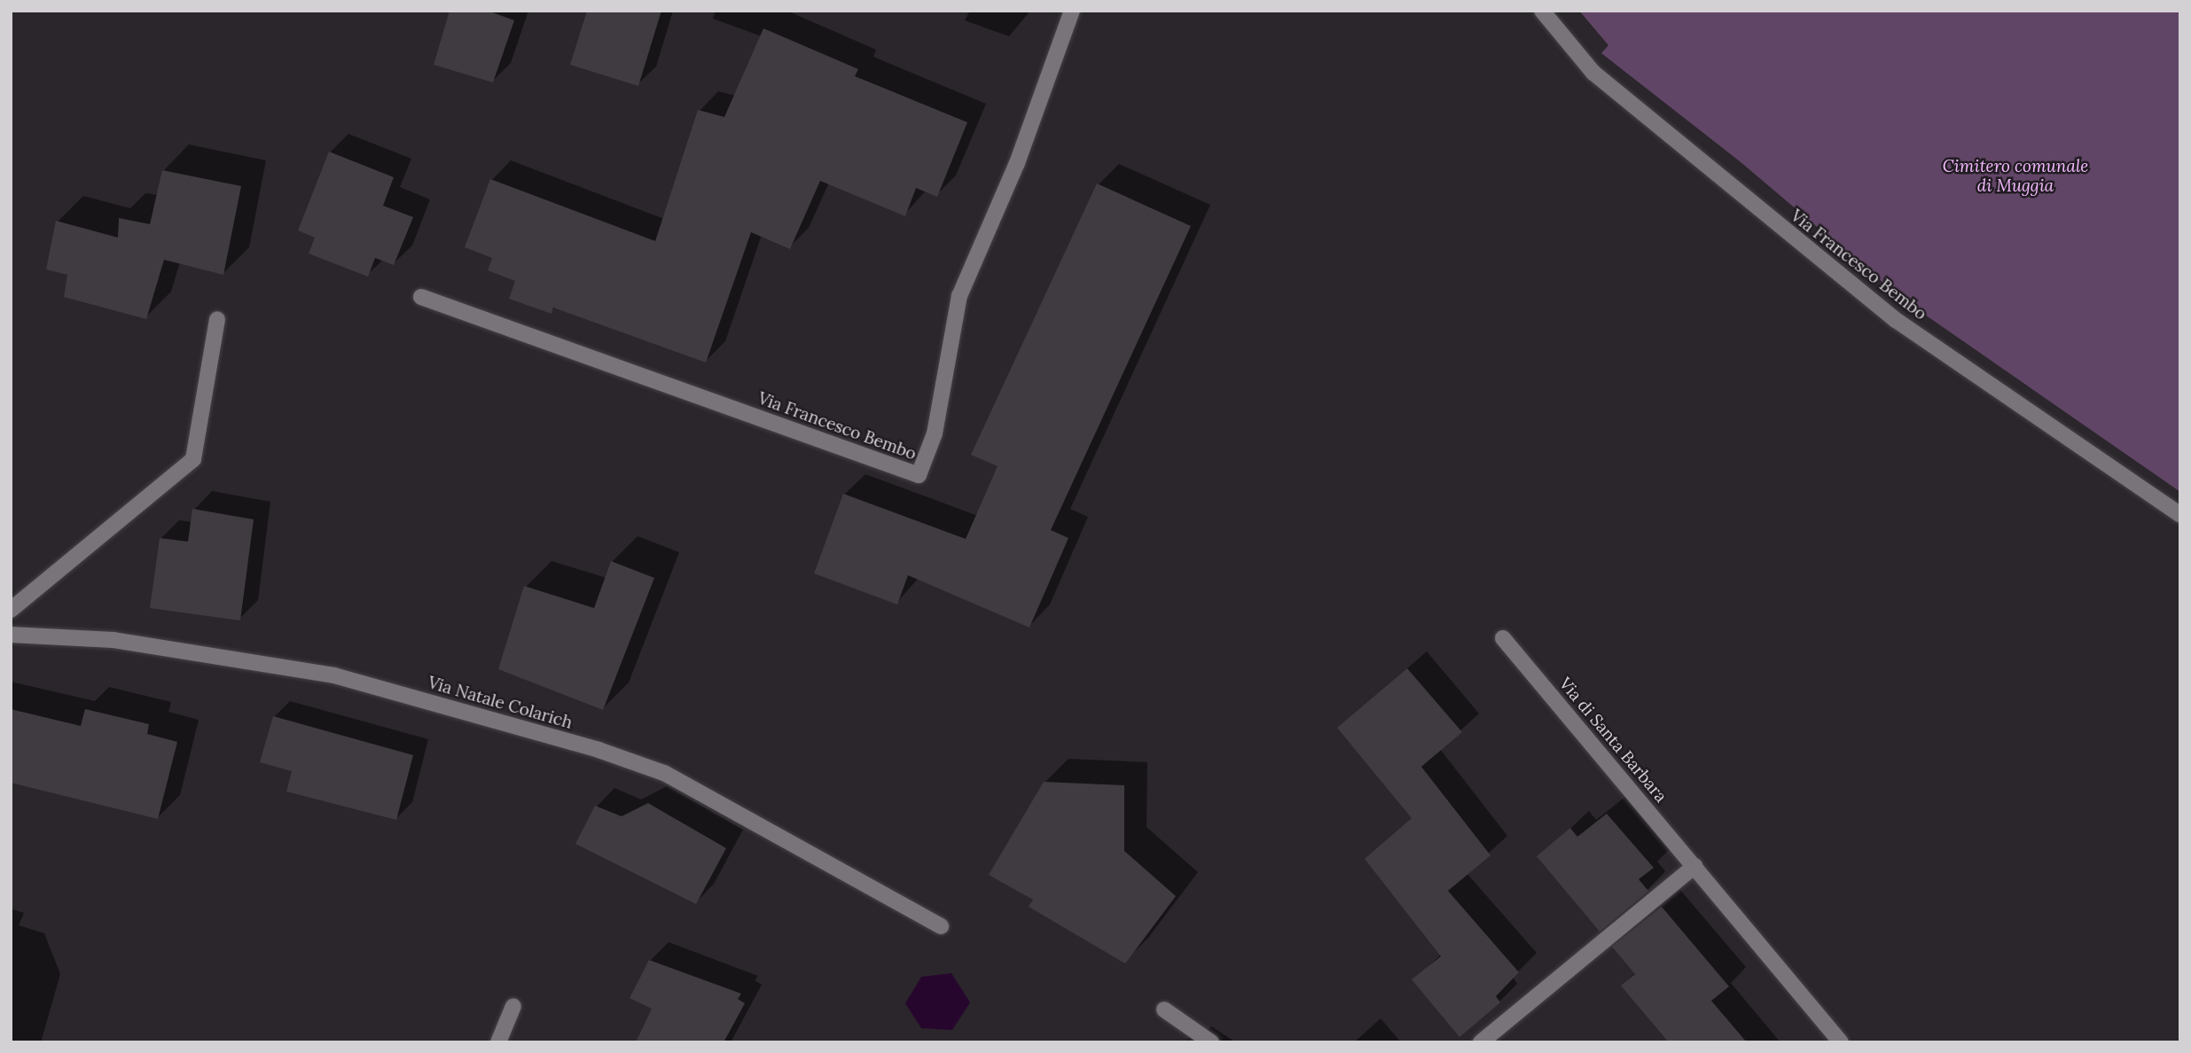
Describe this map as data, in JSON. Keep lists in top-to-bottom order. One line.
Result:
{"streets":{"street":["Via Francesco Bembo","Via Natale Colarich","Via di Santa Barbara"]},"parks":["Cimitero comunale di Muggia"]}
